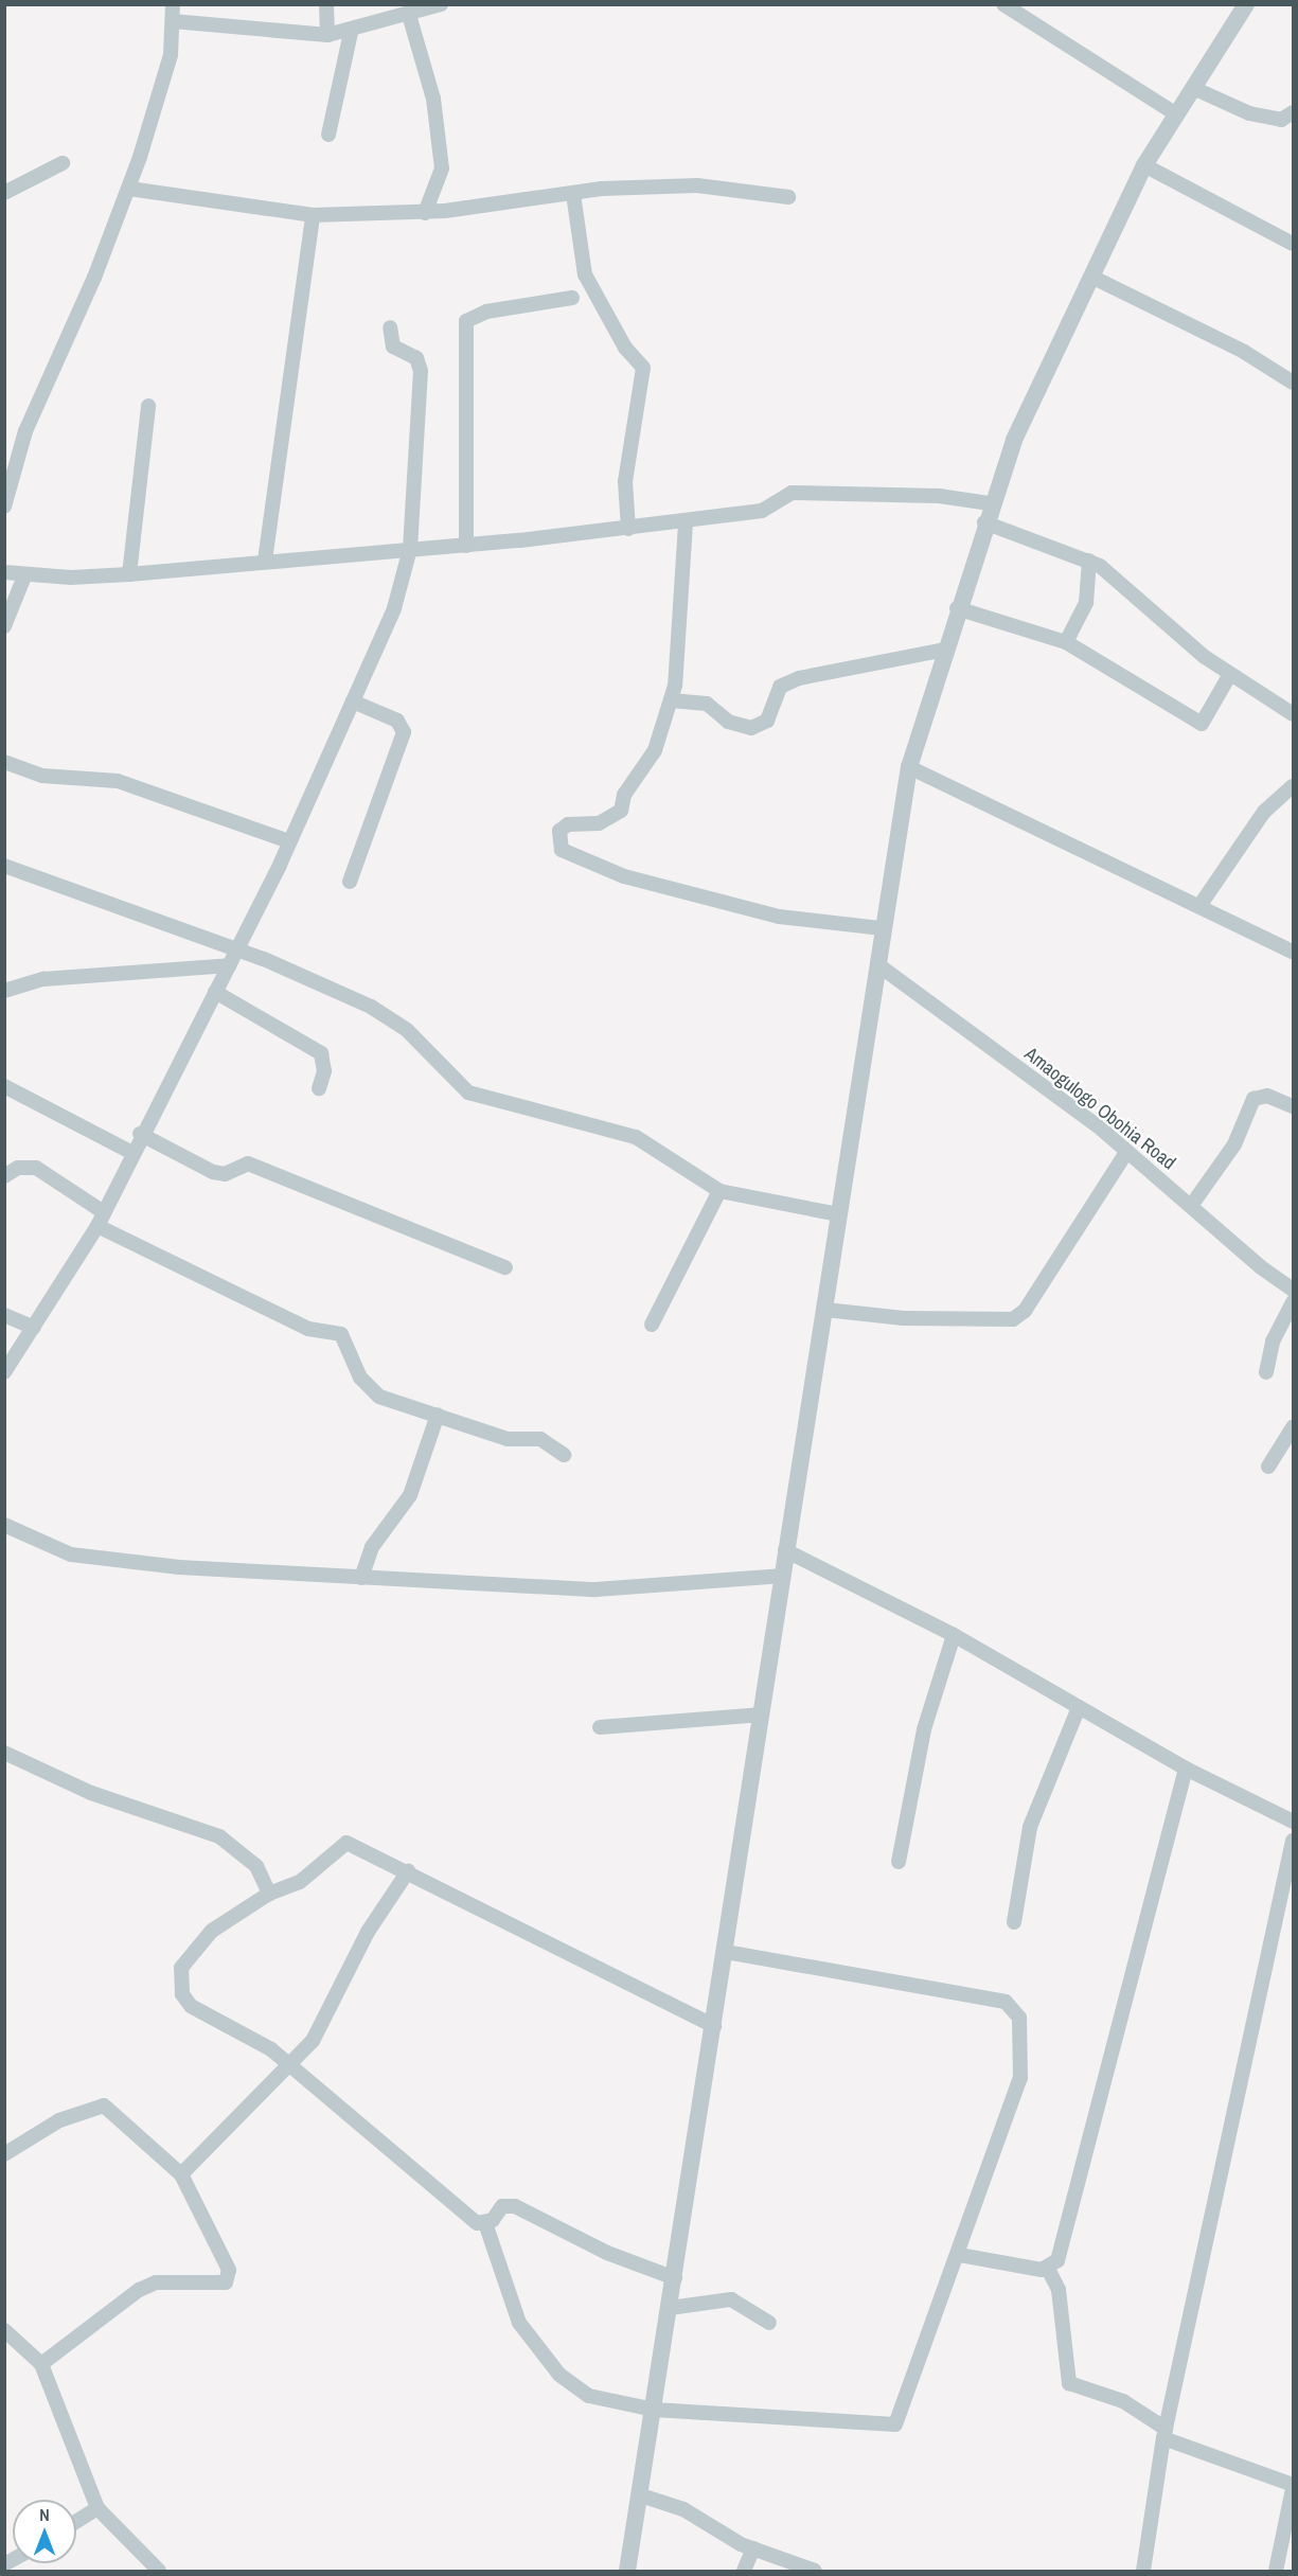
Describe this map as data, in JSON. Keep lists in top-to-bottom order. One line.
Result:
{"streets":{"street":["Amaogulogo Obohia Road"]},"north":"top"}
